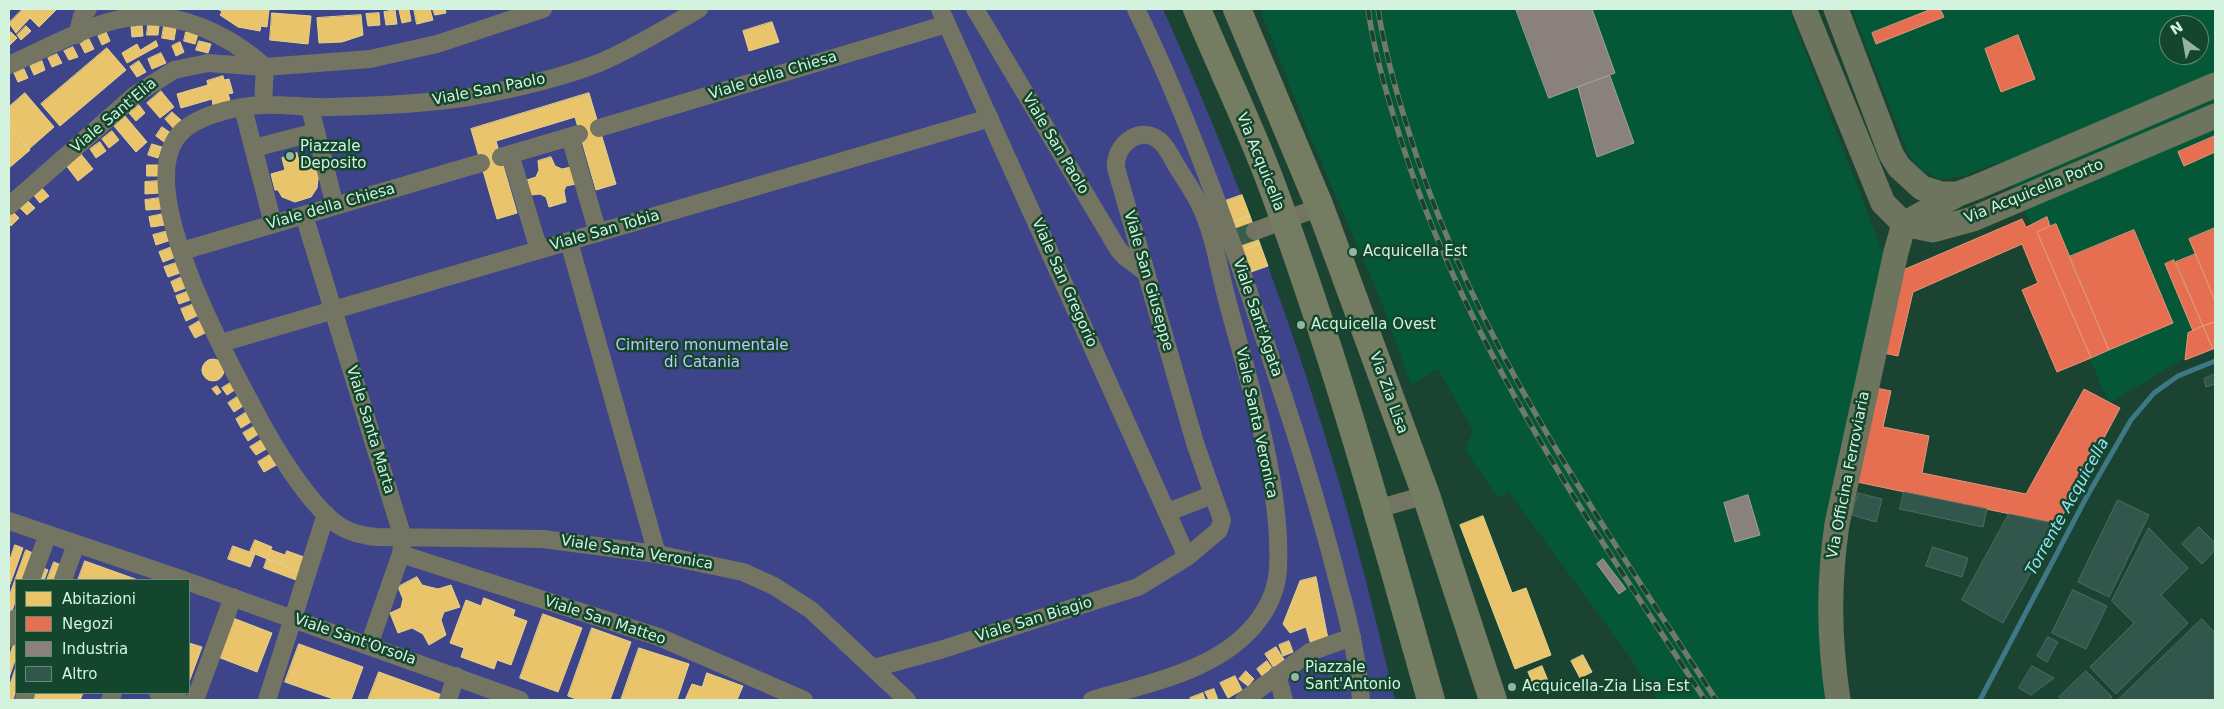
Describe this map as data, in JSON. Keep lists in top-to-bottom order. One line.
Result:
{"streets":{"main road":["Via Acquicella","Via Acquicella Porto","Via Zia Lisa","Via Officina Ferroviaria"],"street":["Viale della Chiesa","Viale San Paolo","Viale Sant'Elia","Viale San Tobia","Viale San Giuseppe","Viale San Gregorio","Viale Sant'Agata","Viale Santa Veronica","Viale Santa Marta","Viale San Biagio","Viale San Matteo","Viale Sant'Orsola"]},"crossings":[["Viale della Chiesa","Viale San Paolo"],["Viale della Chiesa","Viale San Gregorio"],["Viale della Chiesa","Viale Santa Veronica"],["Viale della Chiesa","Viale Santa Marta"],["Viale San Paolo","Viale San Giuseppe"],["Viale San Paolo","Viale Santa Veronica"],["Via Acquicella","Via Zia Lisa"],["Via Acquicella Porto","Via Officina Ferroviaria"],["Viale San Tobia","Viale San Gregorio"],["Viale San Tobia","Viale Santa Veronica"],["Viale San Tobia","Viale Santa Marta"],["Viale San Giuseppe","Viale San Gregorio"],["Viale San Giuseppe","Viale Sant'Agata"],["Viale San Giuseppe","Viale Santa Veronica"],["Viale San Giuseppe","Viale San Biagio"],["Viale San Gregorio","Viale San Biagio"],["Viale Sant'Agata","Viale Santa Veronica"],["Viale Santa Veronica","Viale Santa Marta"],["Viale Santa Veronica","Viale San Biagio"],["Viale Santa Veronica","Viale San Matteo"],["Viale Santa Marta","Viale San Matteo"]],"water":["Torrente Acquicella"],"parks":["Cimitero monumentale di Catania"],"places":["Piazzale Deposito","Acquicella Est","Acquicella Ovest","Piazzale Sant'Antonio","Acquicella-Zia Lisa Est"],"legend":["Abitazioni","Negozi","Industria","Altro"],"north":"top left"}
